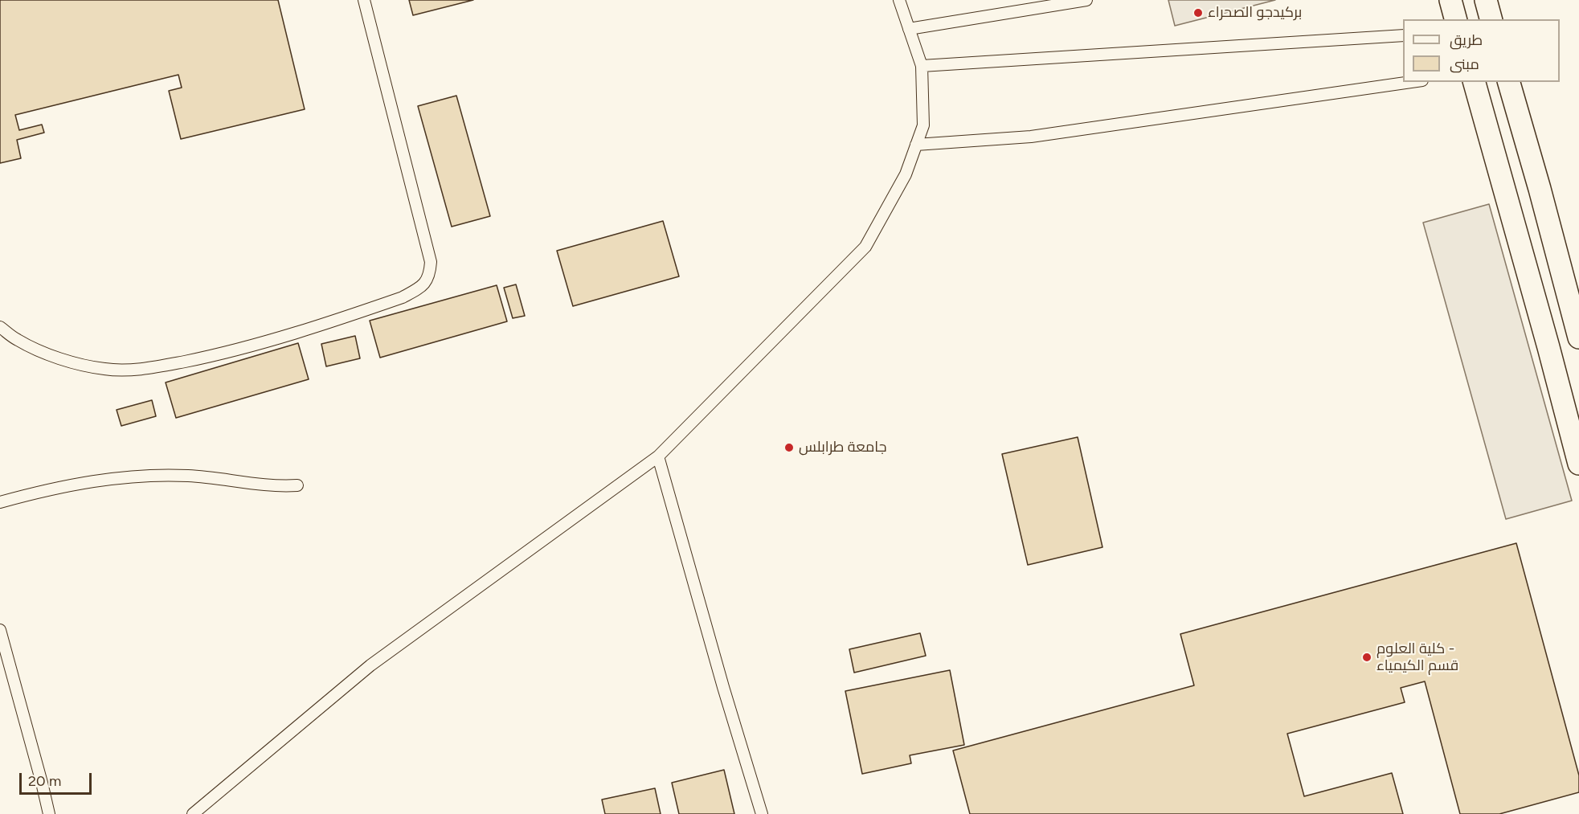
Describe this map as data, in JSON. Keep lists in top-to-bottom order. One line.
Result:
{"places":["بركيدجو الصحراء","جامعة طرابلس","كلية العلوم - قسم الكيمياء"],"legend":["طريق","مبنى"],"scale_bar":"20 m"}
